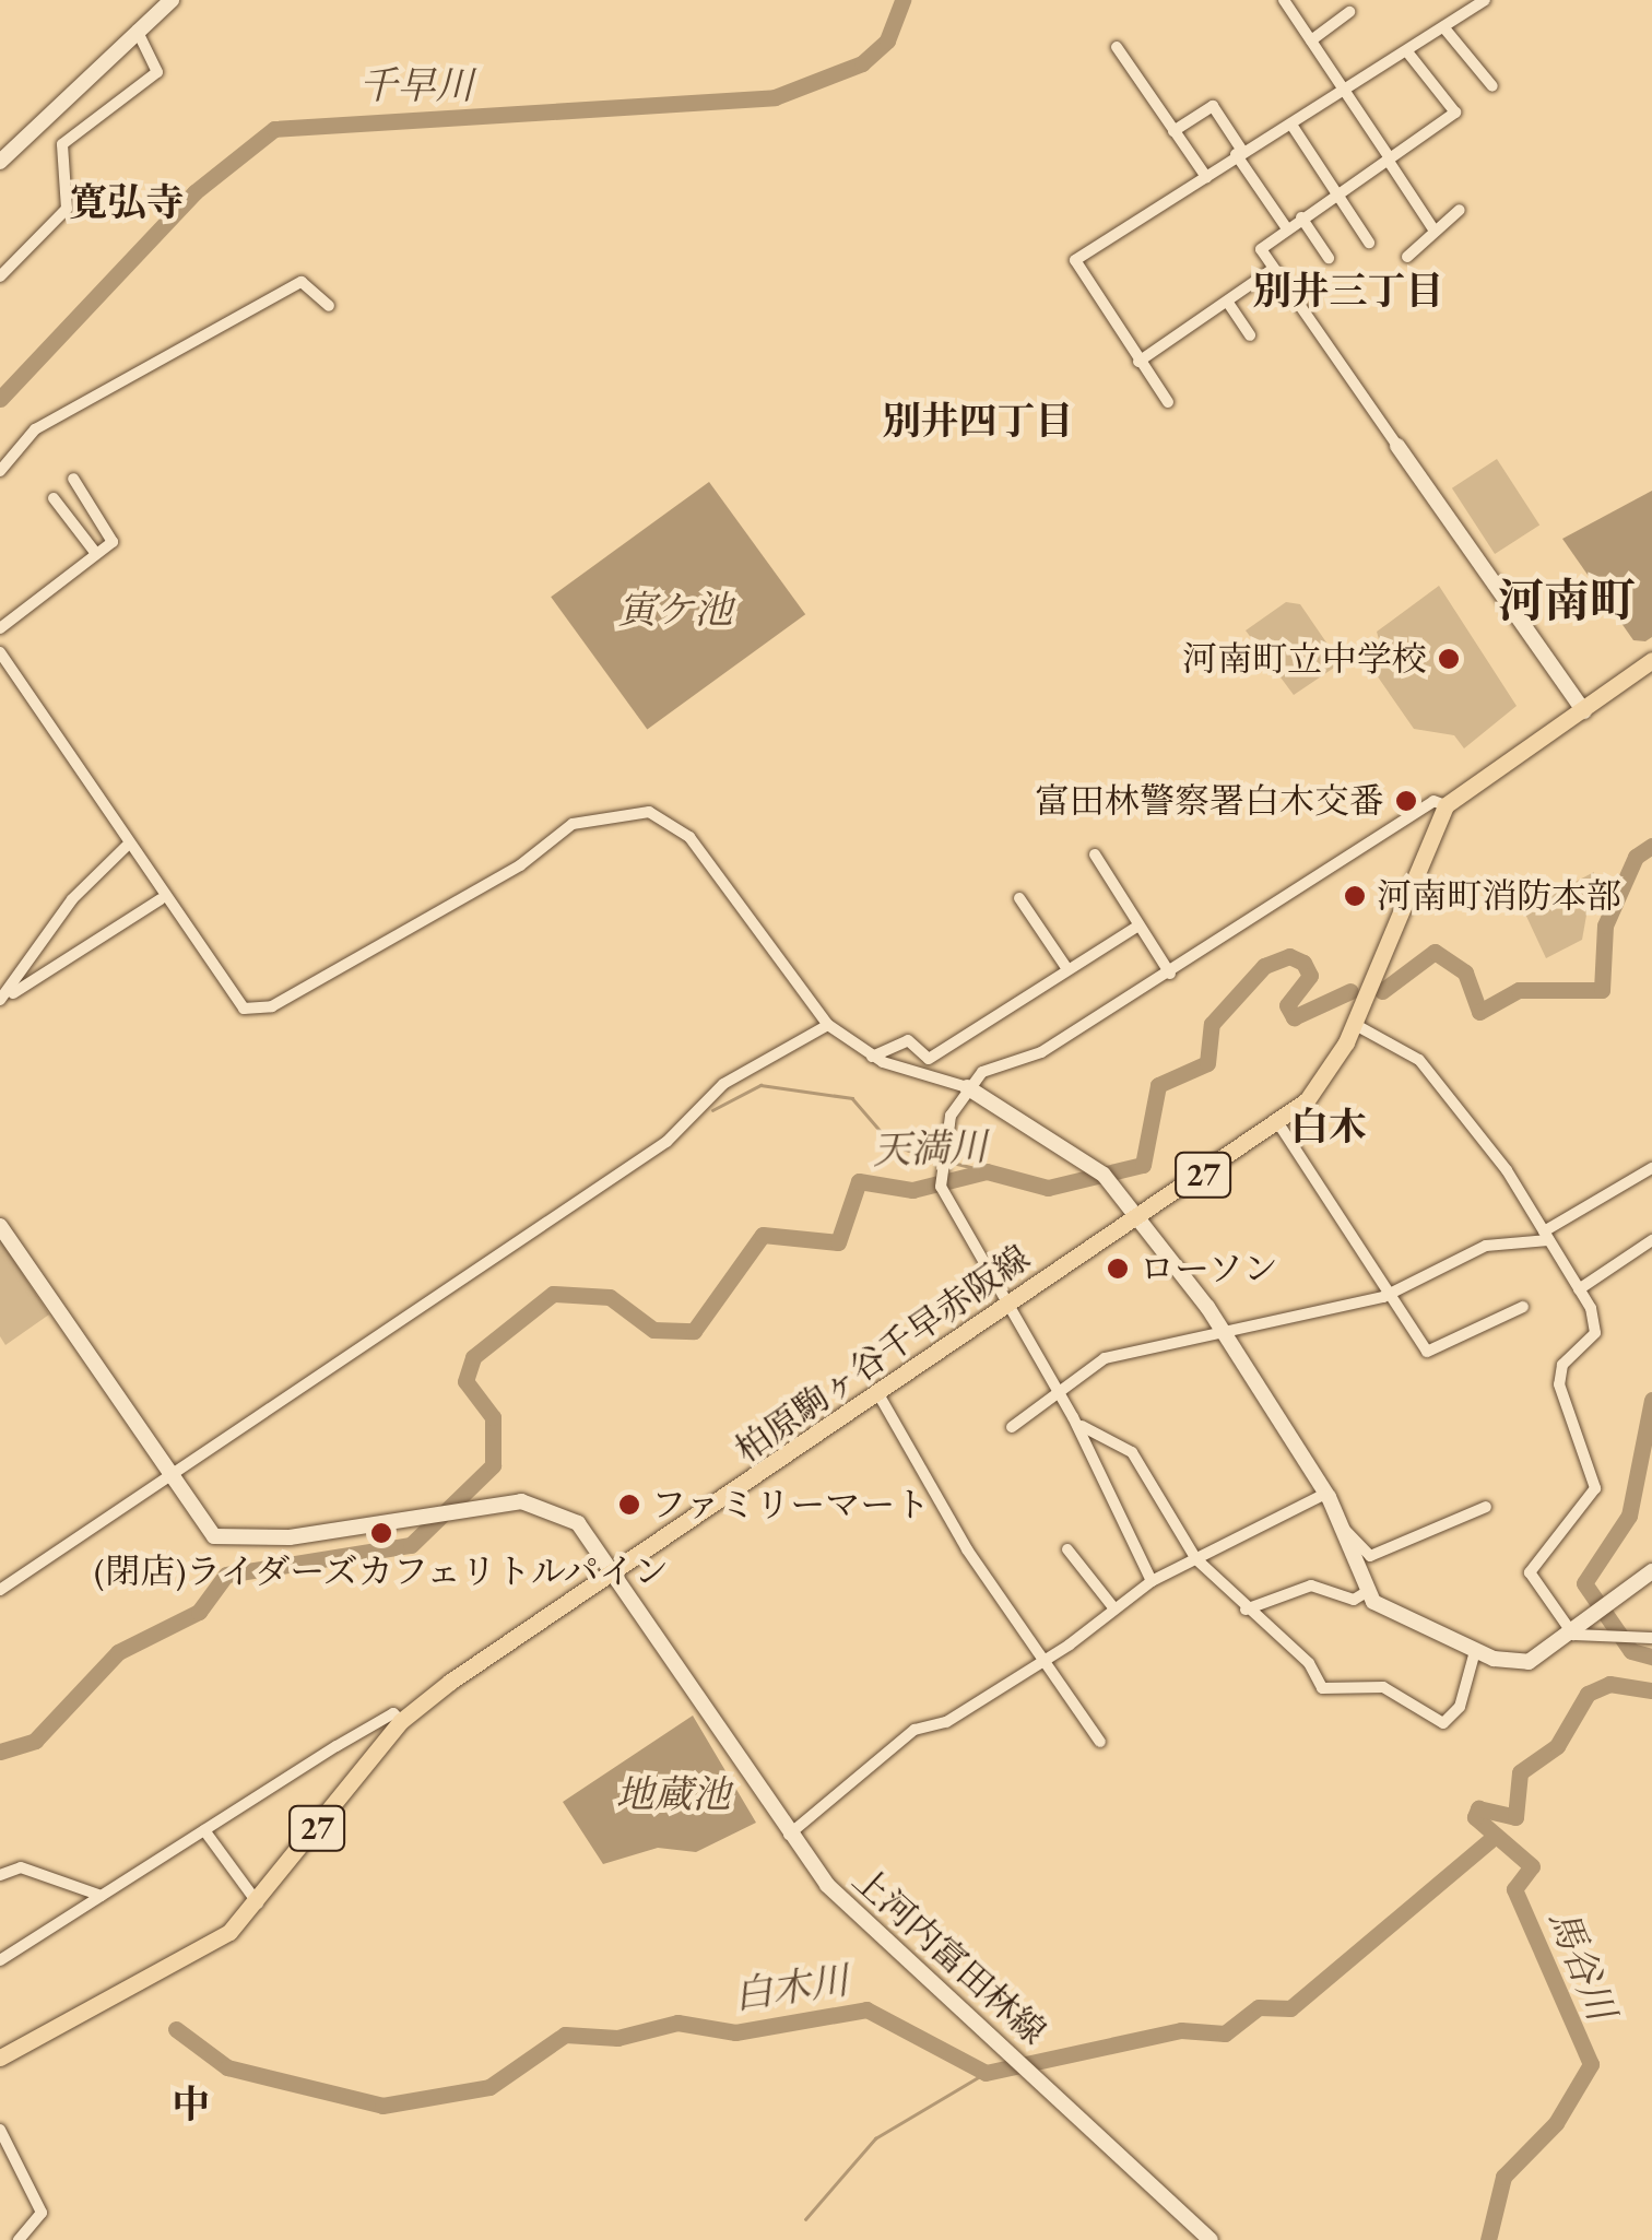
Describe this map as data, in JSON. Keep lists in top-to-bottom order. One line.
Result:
{"streets":{"main road":["27","柏原駒ヶ谷千早赤阪線"],"street":["上河内富田林線"]},"crossings":[["柏原駒ヶ谷千早赤阪線","上河内富田林線"]],"districts":["寛弘寺","別井三丁目","別井四丁目","河南町","白木","中"],"water":["千早川","寅ケ池","天満川","地蔵池","馬谷川","白木川"],"places":["河南町立中学校","富田林警察署白木交番","河南町消防本部","ローソン","ファミリーマート","(閉店)ライダーズカフェリトルパイン"]}
